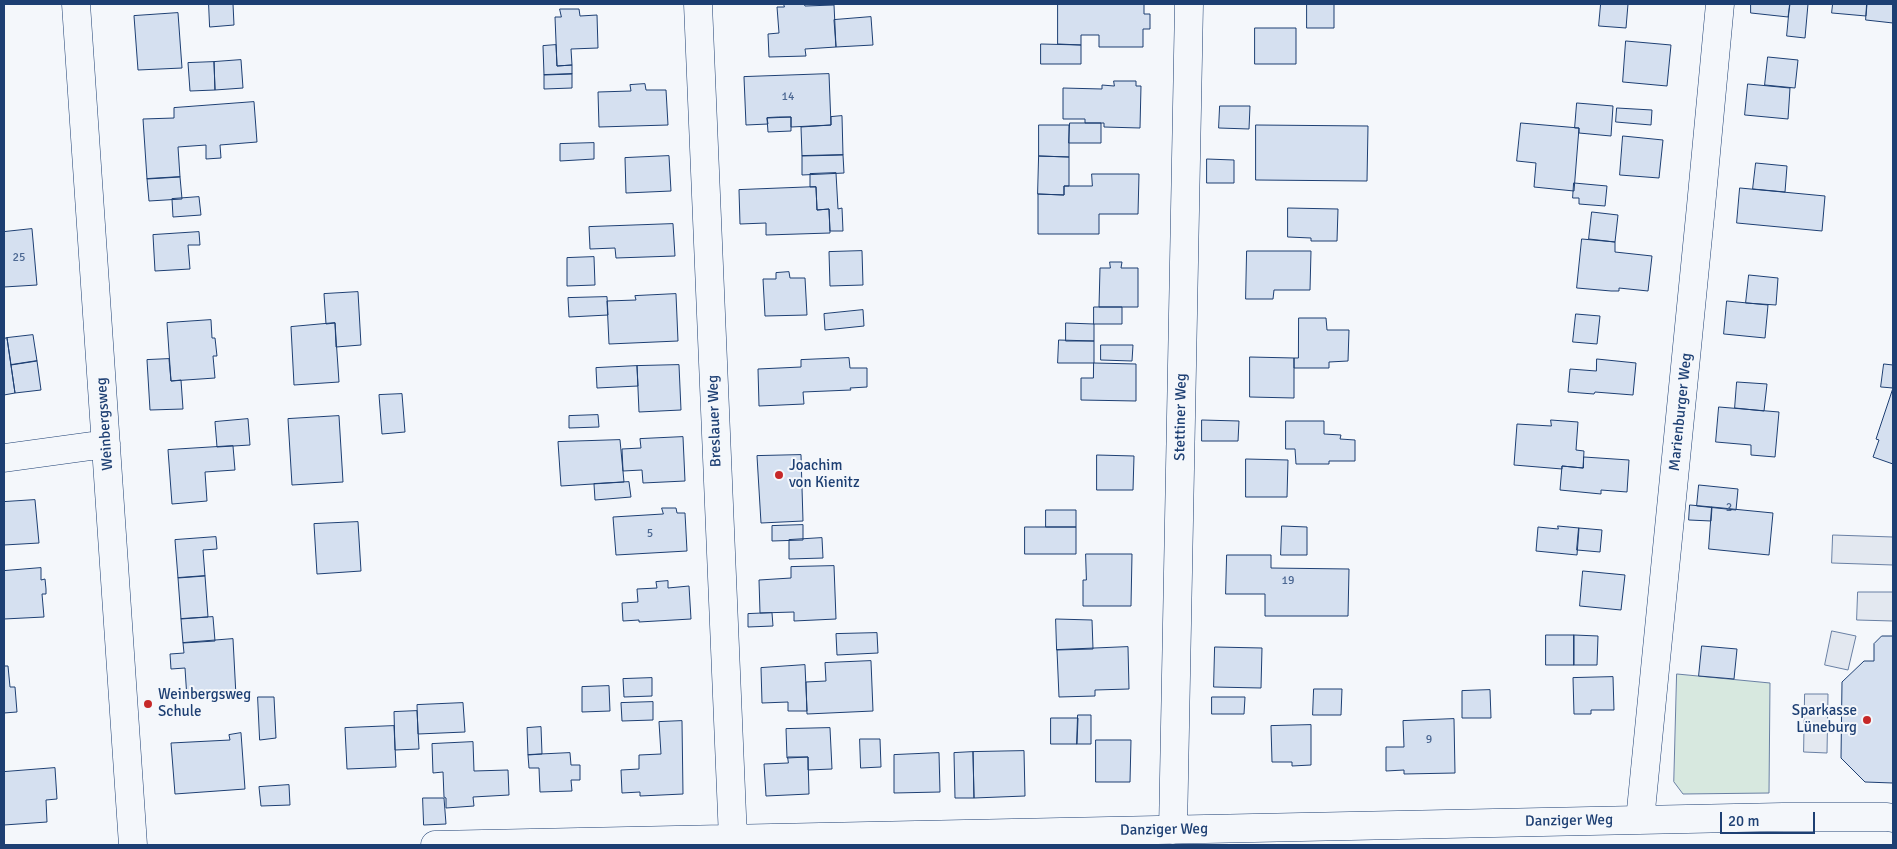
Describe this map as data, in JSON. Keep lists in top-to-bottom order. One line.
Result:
{"streets":{"street":["Marienburger Weg","Stettiner Weg","Breslauer Weg","Weinbergsweg","Danziger Weg"]},"crossings":[["Marienburger Weg","Danziger Weg"],["Stettiner Weg","Danziger Weg"],["Breslauer Weg","Danziger Weg"]],"places":["Joachim von Kienitz","Weinbergsweg Schule","Sparkasse Lüneburg"],"house_numbers":["14","25","2","5","19","9"],"scale_bar":"20 m"}
